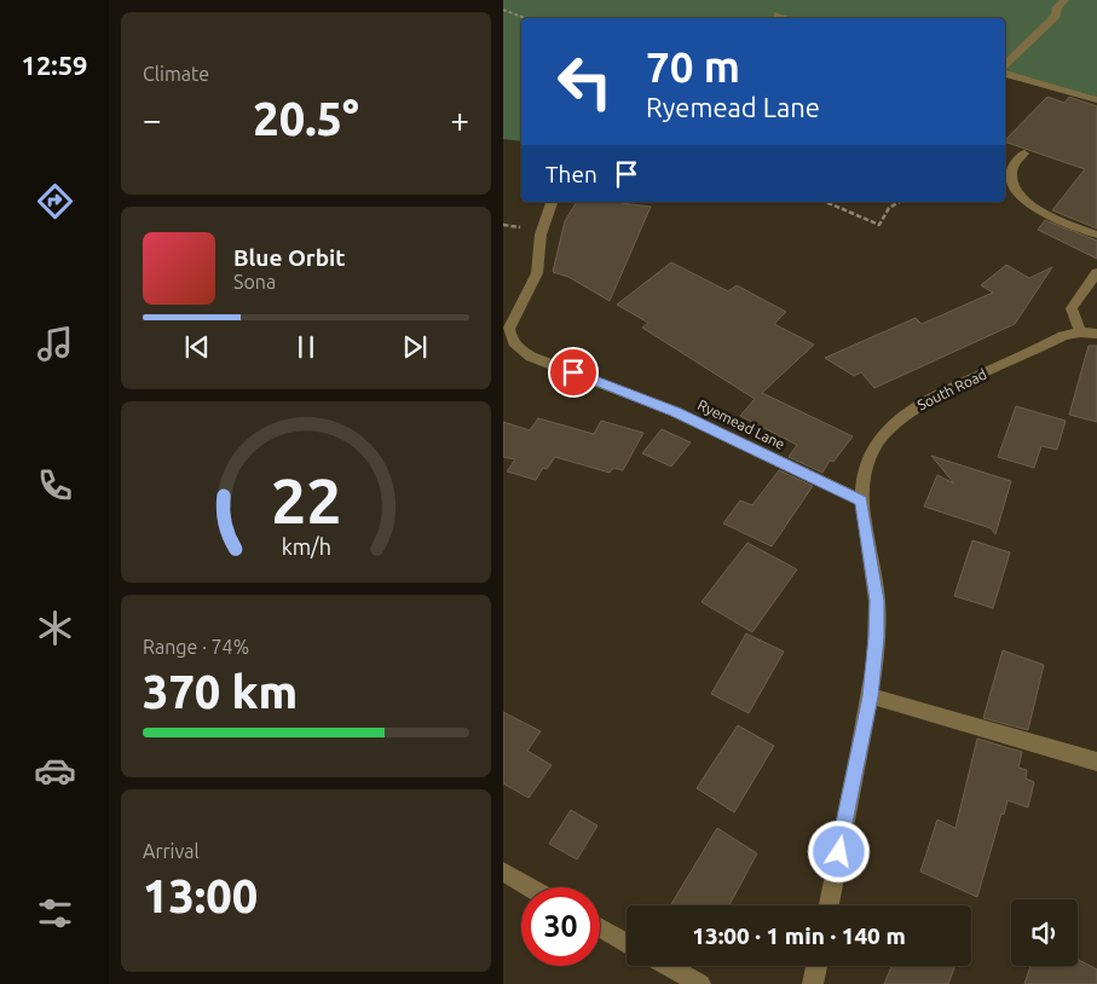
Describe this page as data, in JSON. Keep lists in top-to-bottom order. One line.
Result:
{"streets":{"street":["South Road","Ryemead Lane"]},"crossings":[["South Road","Ryemead Lane"]],"page":{"tabs":"12:59","tile":["Climate",["Range · 74%","370 km"],["Arrival","13:00"]],"turn":["70 m","Ryemead Lane"],"heat":["−","20.5°","+"],"then":"Then","song":["Blue Orbit","Sona"],"limit":"30","trip":"13:00 · 1 min · 140 m","gauge":["22","km/h"]}}
